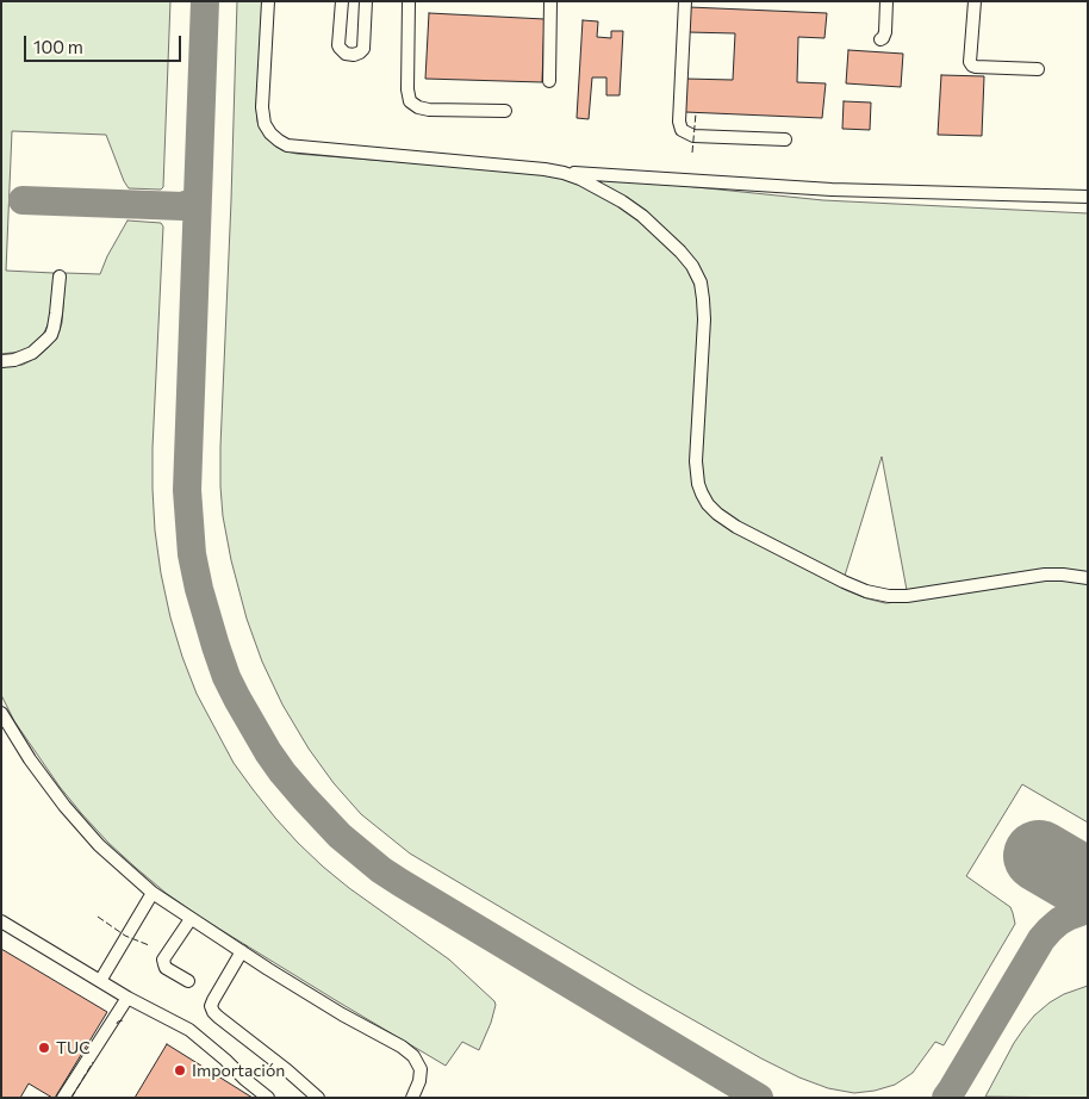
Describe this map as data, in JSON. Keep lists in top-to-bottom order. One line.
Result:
{"places":["TUC","Importación"],"scale_bar":"100 m"}
